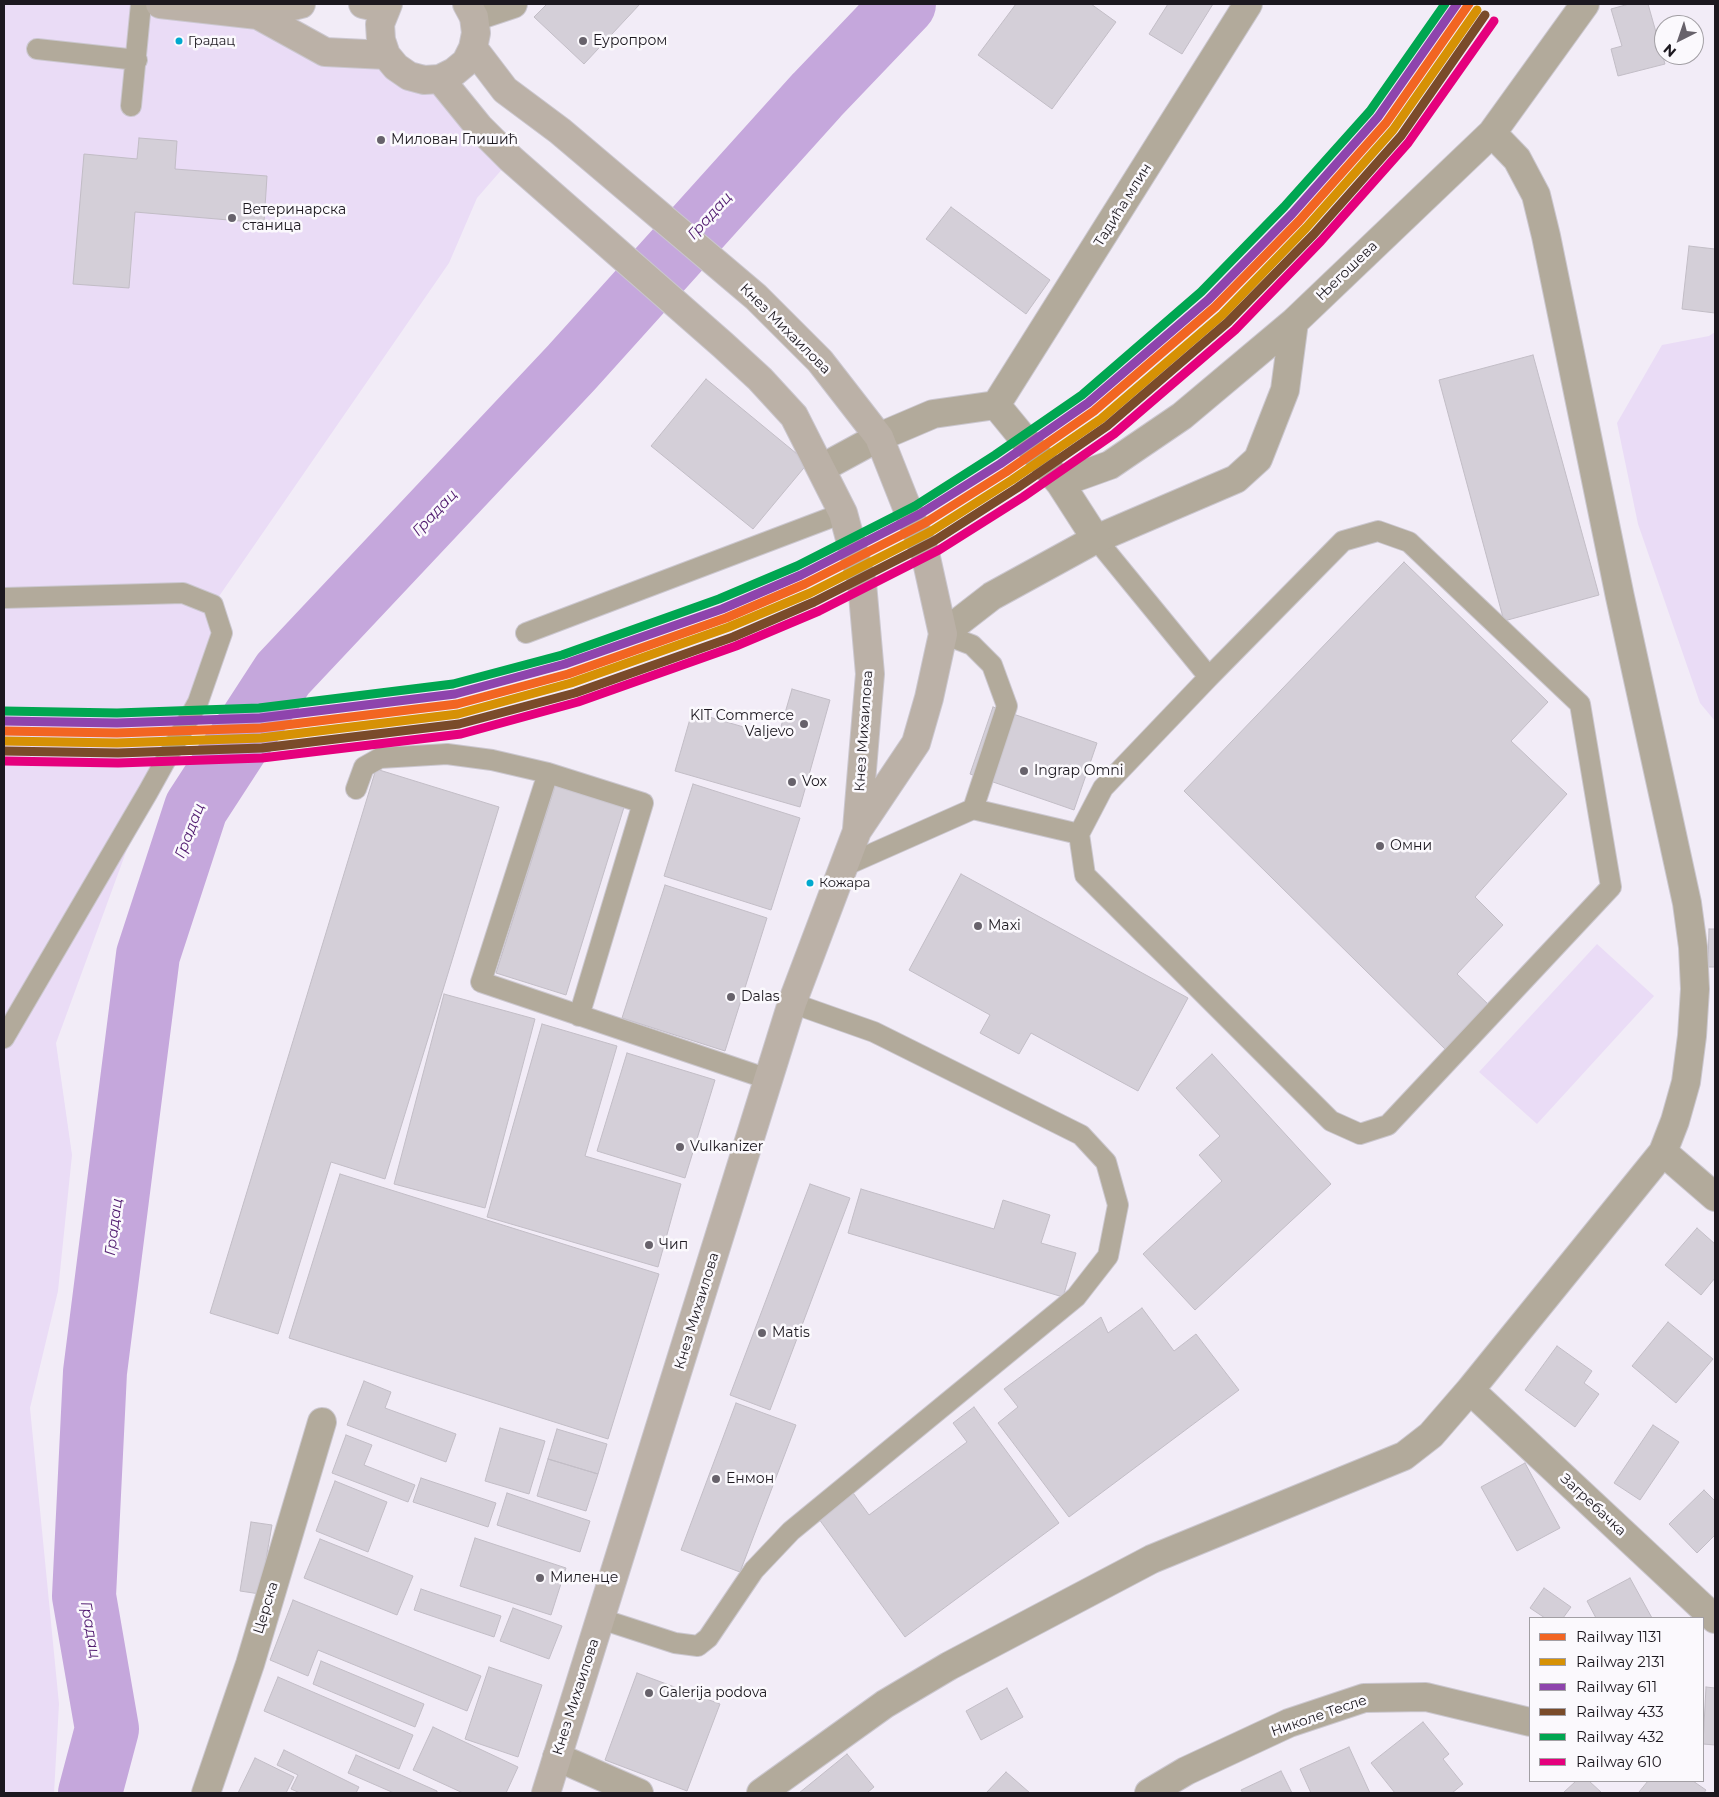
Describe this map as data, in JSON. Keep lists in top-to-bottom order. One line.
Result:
{"streets":{"main road":["Кнез Михаилова"],"street":["Тадића млин","Његошева","Загребачка","Церска","Николе Тесле"]},"water":["Градац"],"places":["Градац","Еуропром","Милован Глишић","Ветеринарска станица","KIT Commerce Valjevo","Ingrap Omni","Vox","Омни","Кожара","Maxi","Dalas","Vulkanizer","Чип","Matis","Енмон","Миленце","Galerija podova"],"lines":["rail line 1131","rail line 611","rail line 432","rail line 2131","rail line 433","rail line 610"],"legend":["Railway 1131","Railway 2131","Railway 611","Railway 433","Railway 432","Railway 610"],"north":"bottom left"}
